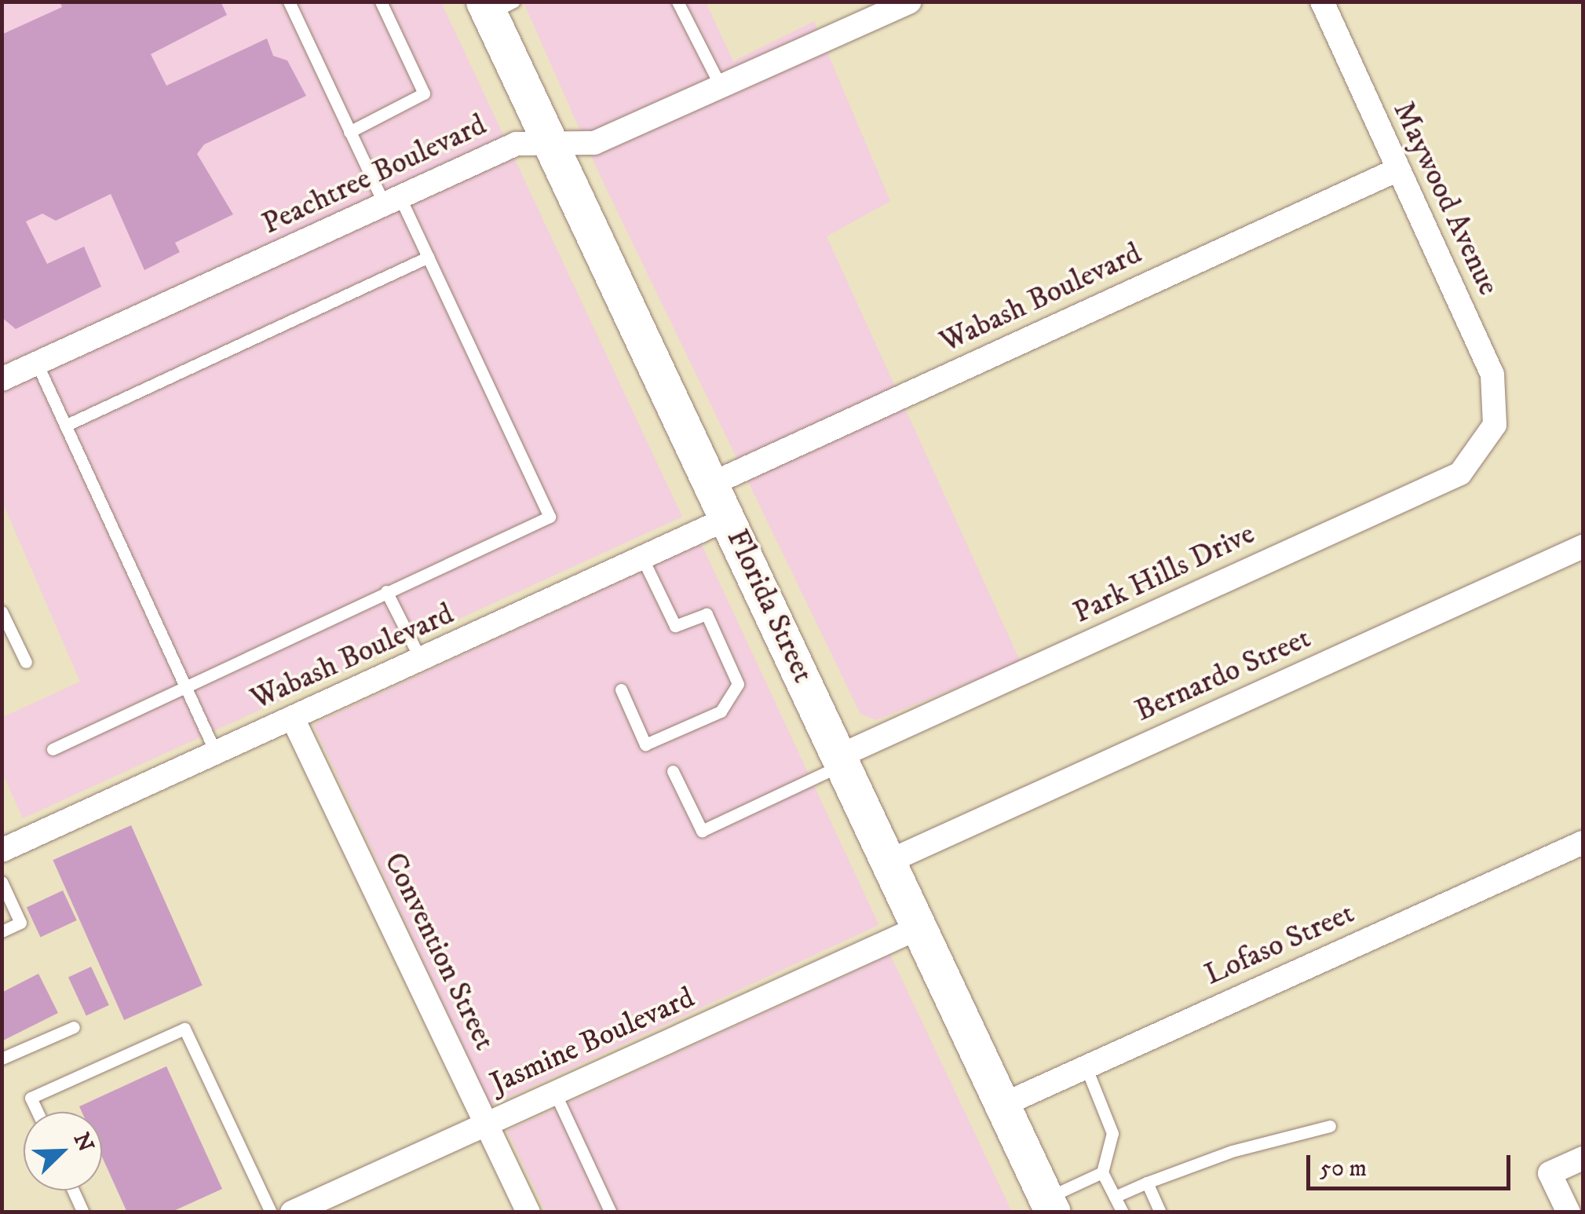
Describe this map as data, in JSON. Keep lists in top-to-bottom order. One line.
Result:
{"streets":{"main road":["Florida Street"],"street":["Peachtree Boulevard","Maywood Avenue","Wabash Boulevard","Park Hills Drive","Bernardo Street","Lofaso Street","Convention Street","Jasmine Boulevard"]},"crossings":[["Peachtree Boulevard","Florida Street"],["Maywood Avenue","Wabash Boulevard"],["Maywood Avenue","Park Hills Drive"],["Wabash Boulevard","Florida Street"],["Wabash Boulevard","Convention Street"],["Park Hills Drive","Florida Street"],["Florida Street","Bernardo Street"],["Florida Street","Lofaso Street"],["Florida Street","Jasmine Boulevard"],["Convention Street","Jasmine Boulevard"]],"scale_bar":"50 m","north":"top right"}
